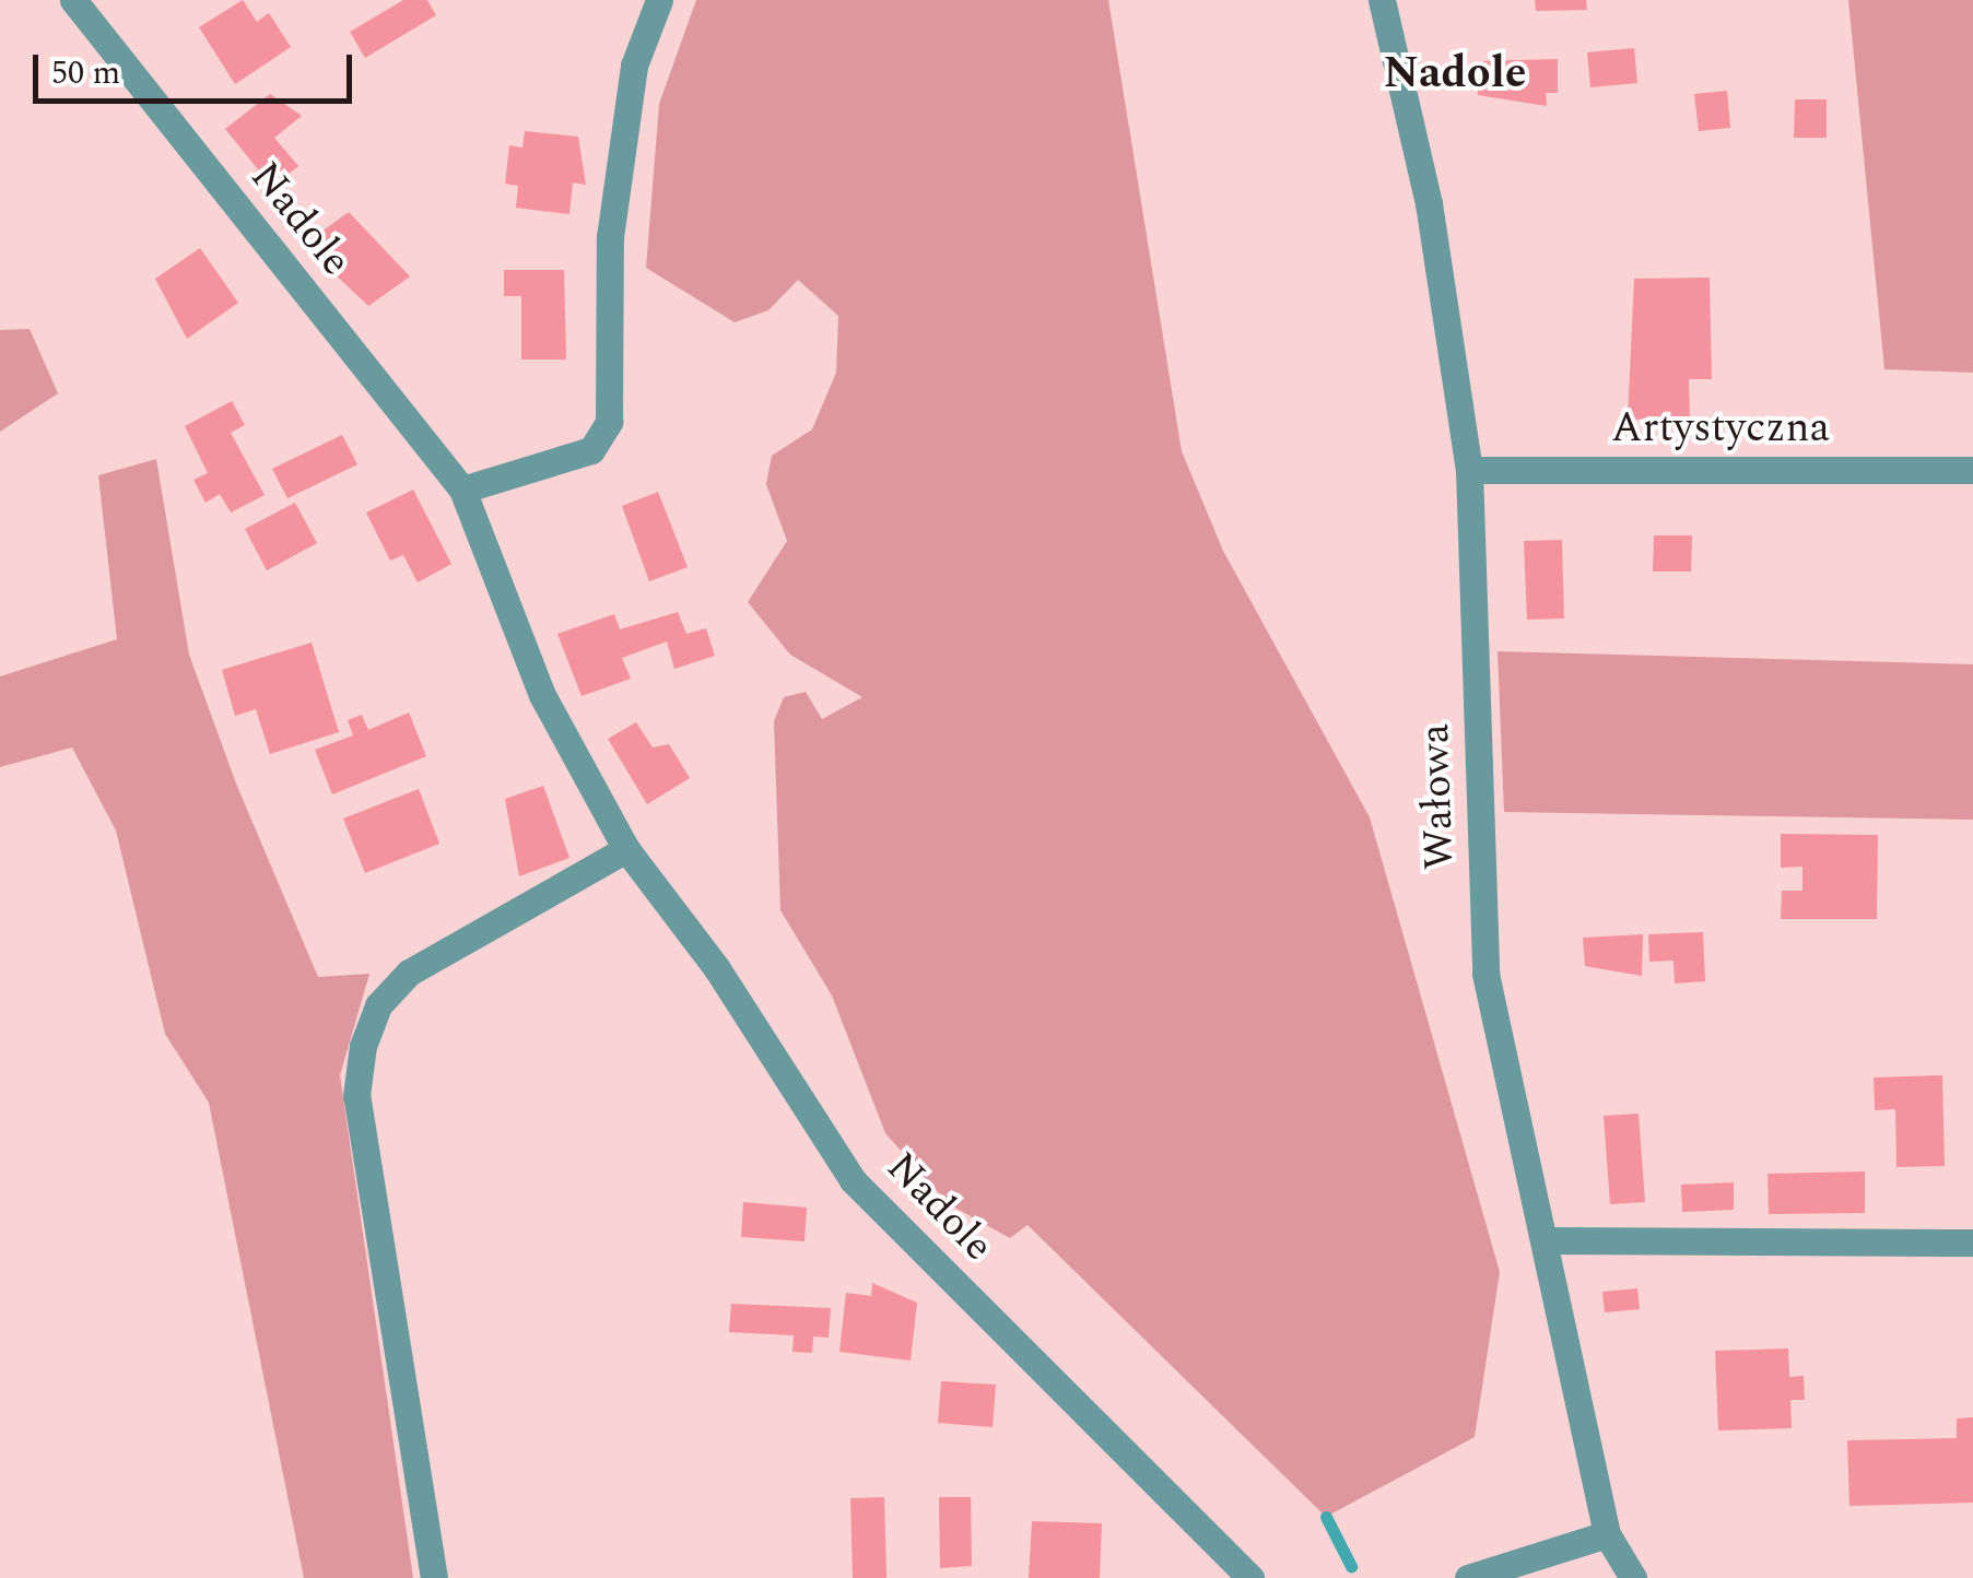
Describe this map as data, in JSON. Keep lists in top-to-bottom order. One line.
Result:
{"streets":{"street":["Nadole","Artystyczna","Wałowa"]},"crossings":[["Artystyczna","Wałowa"]],"districts":["Nadole"],"scale_bar":"50 m"}
